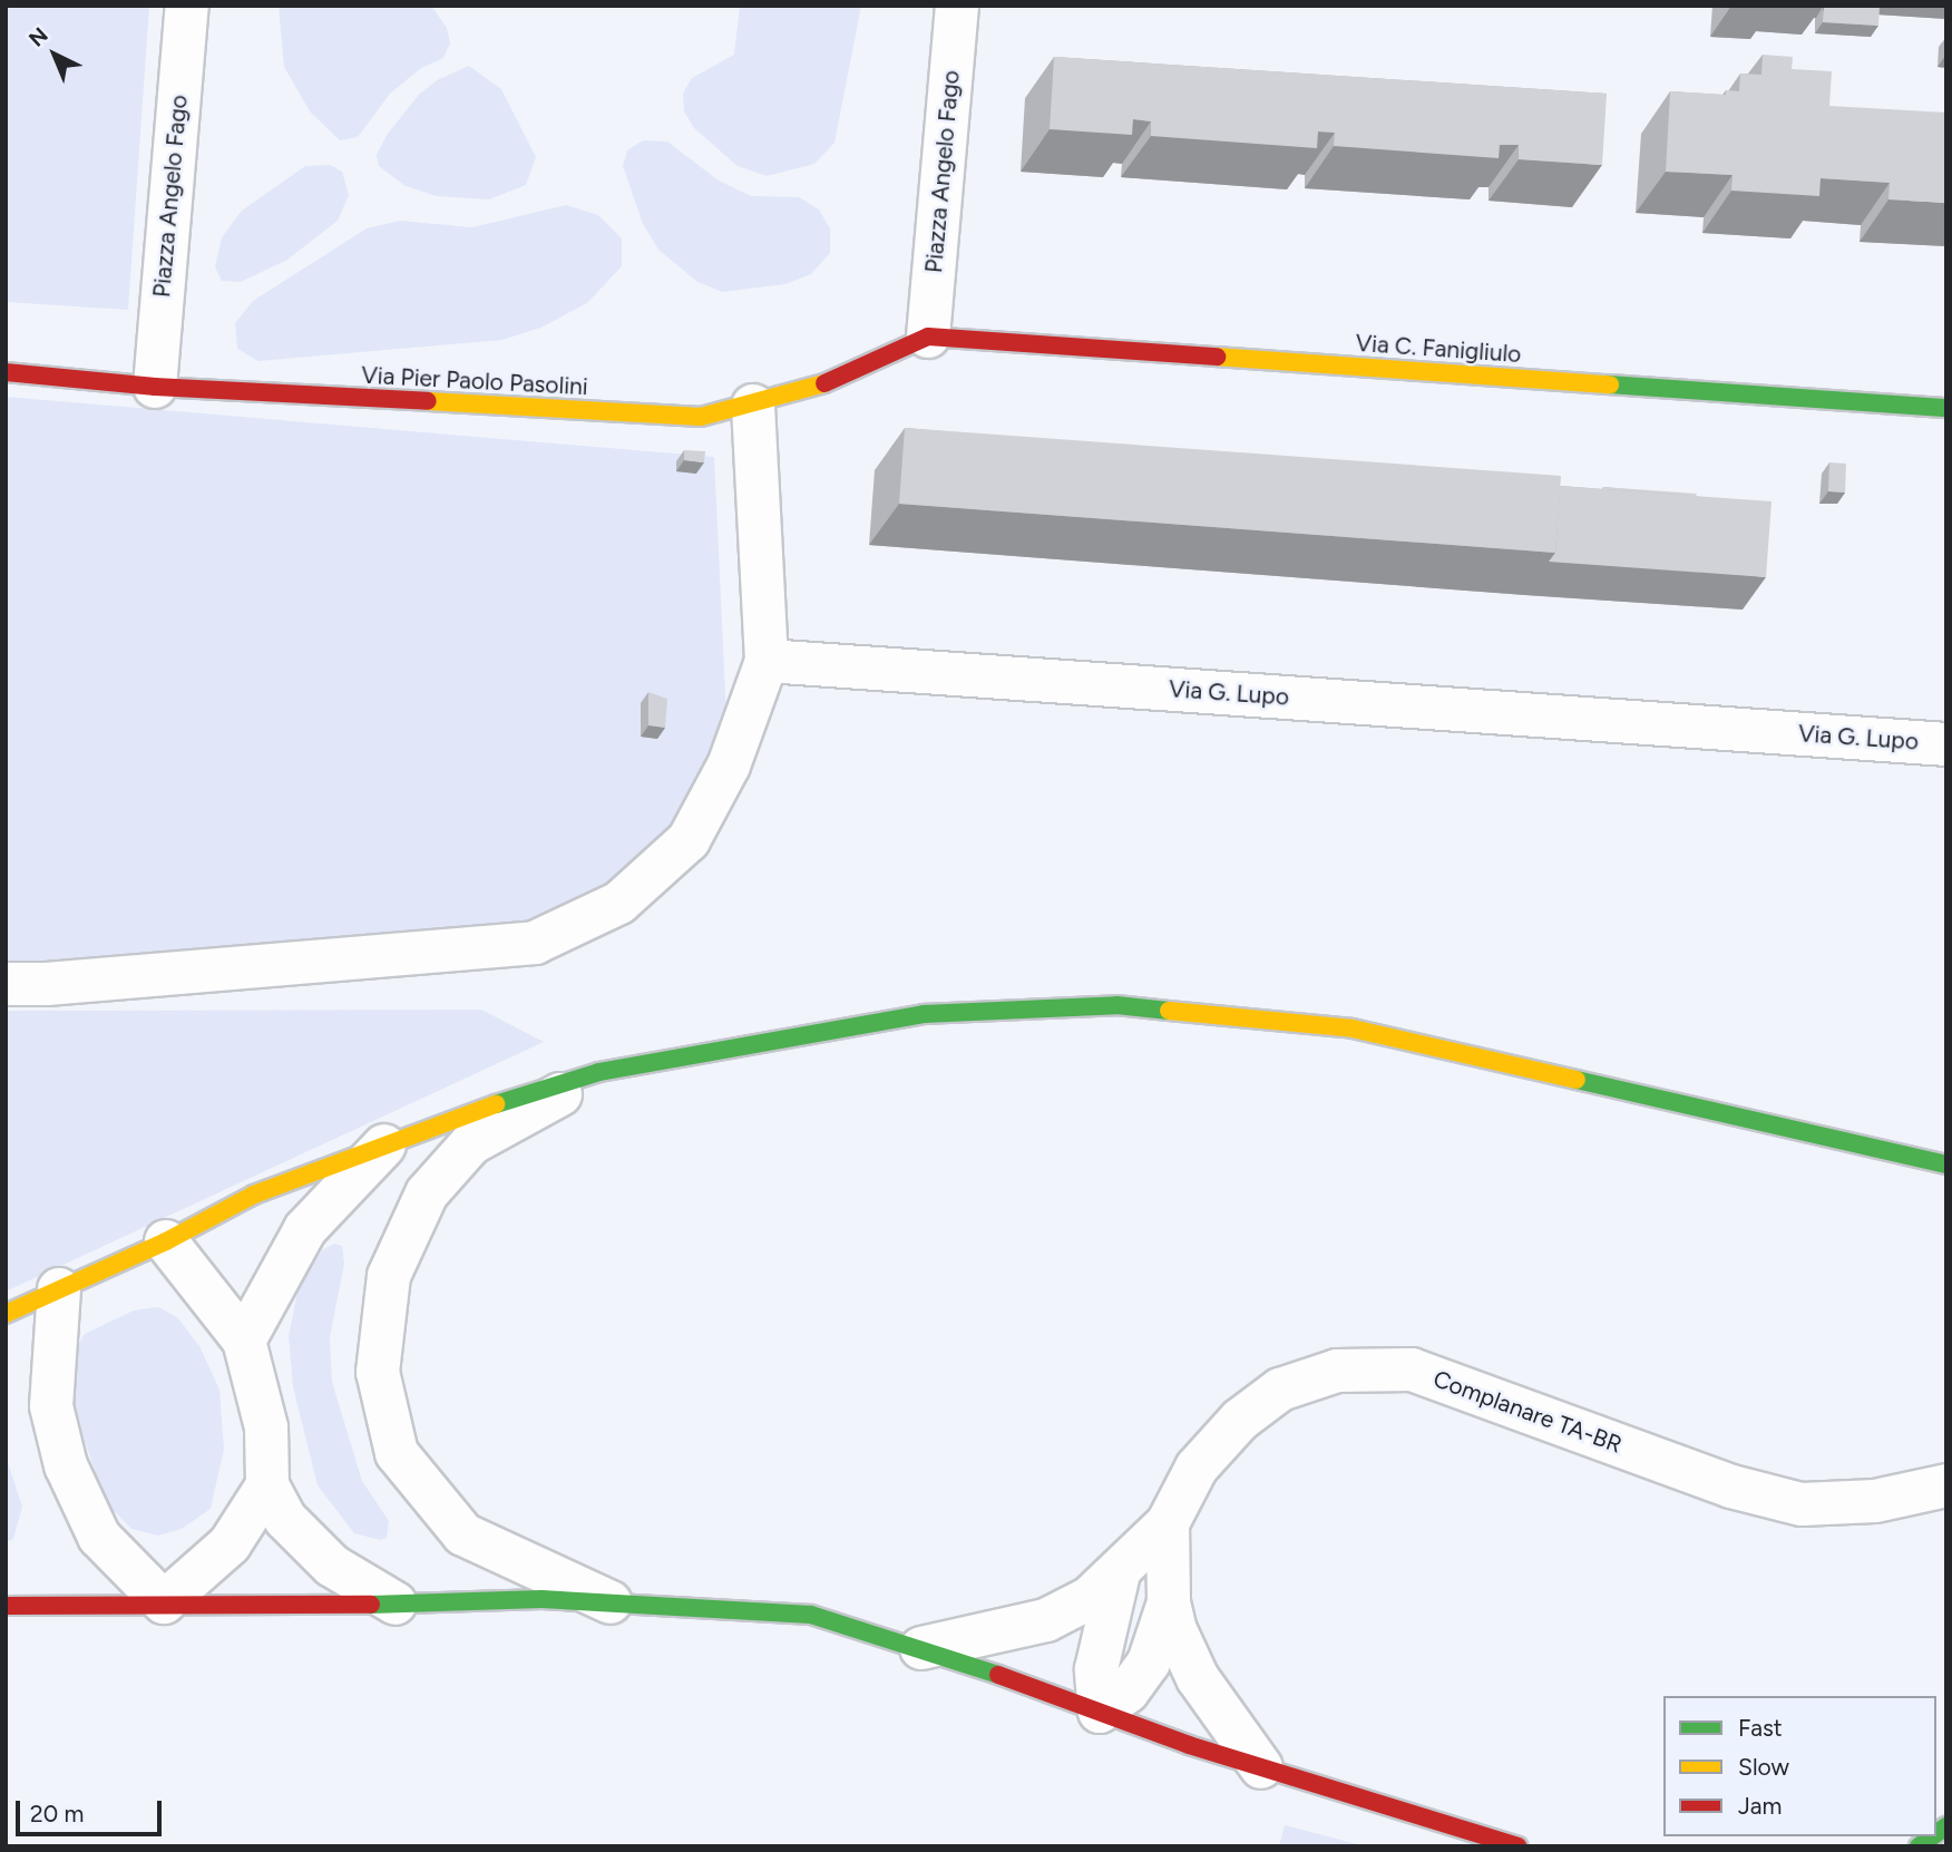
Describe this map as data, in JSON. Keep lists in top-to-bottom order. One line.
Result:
{"streets":{"main road":["Via C. Fanigliulo","Via Pier Paolo Pasolini"],"street":["Piazza Angelo Fago","Via G. Lupo","Complanare TA-BR"]},"crossings":[["Piazza Angelo Fago","Via C. Fanigliulo"],["Piazza Angelo Fago","Via Pier Paolo Pasolini"],["Via C. Fanigliulo","Via Pier Paolo Pasolini"]],"legend":["Fast","Slow","Jam"],"scale_bar":"20 m","north":"top left"}
